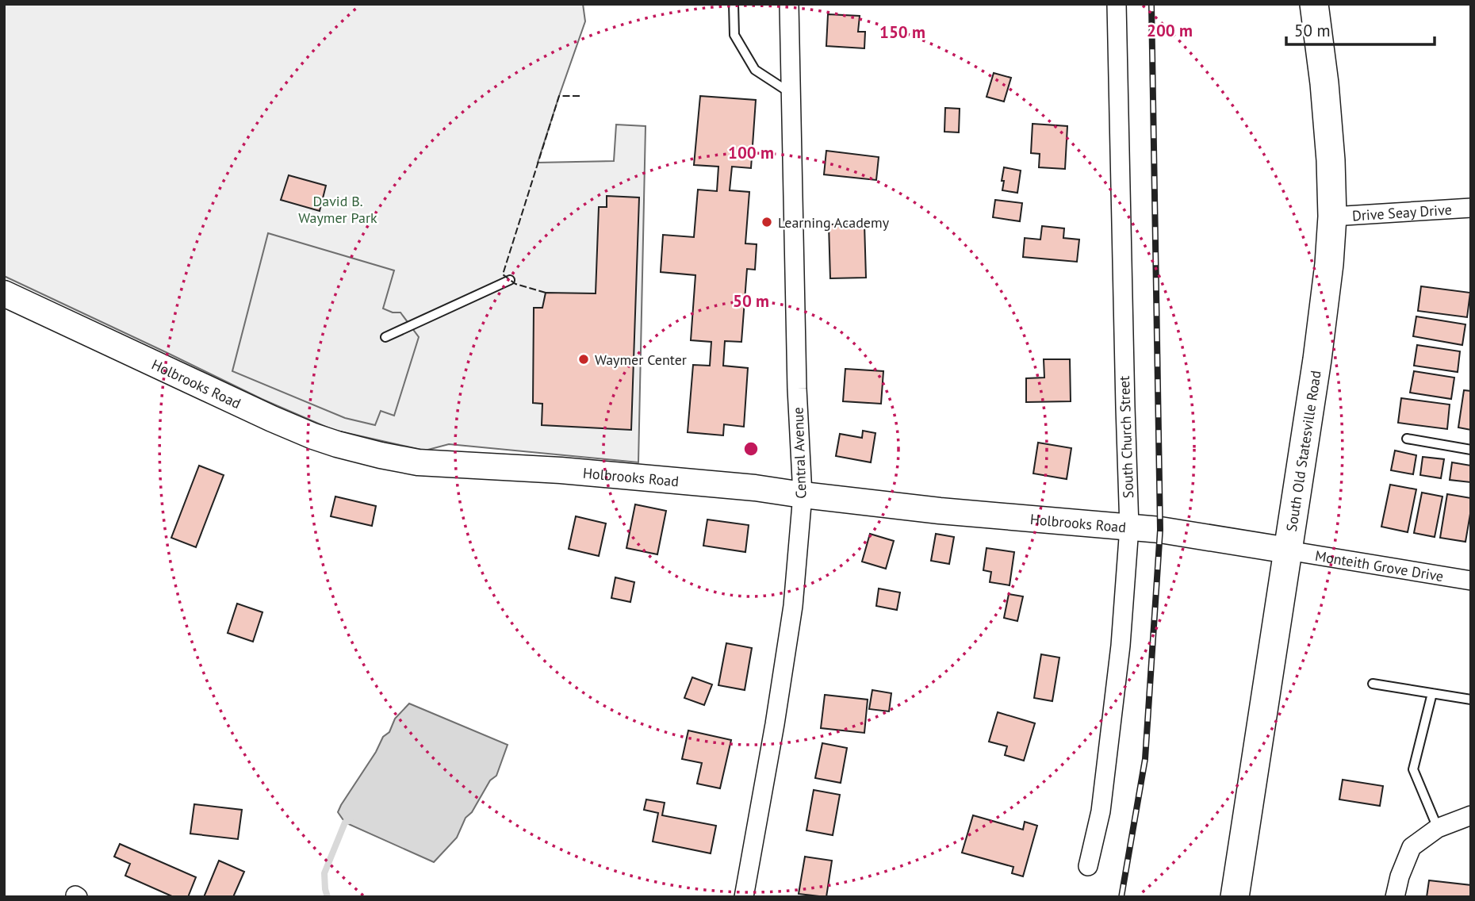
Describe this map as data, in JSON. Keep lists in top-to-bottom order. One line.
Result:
{"streets":{"main road":["South Old Statesville Road"],"street":["Drive Seay Drive","Holbrooks Road","South Church Street","Central Avenue","Monteith Grove Drive"]},"crossings":[["Drive Seay Drive","South Old Statesville Road"],["Holbrooks Road","South Church Street"],["Holbrooks Road","South Old Statesville Road"],["Holbrooks Road","Central Avenue"],["Holbrooks Road","Monteith Grove Drive"],["South Old Statesville Road","Monteith Grove Drive"]],"parks":["David B. Waymer Park"],"places":["Learning Academy","Waymer Center"],"scale_bar":"50 m","rings":["200 m","150 m","100 m","50 m"]}
